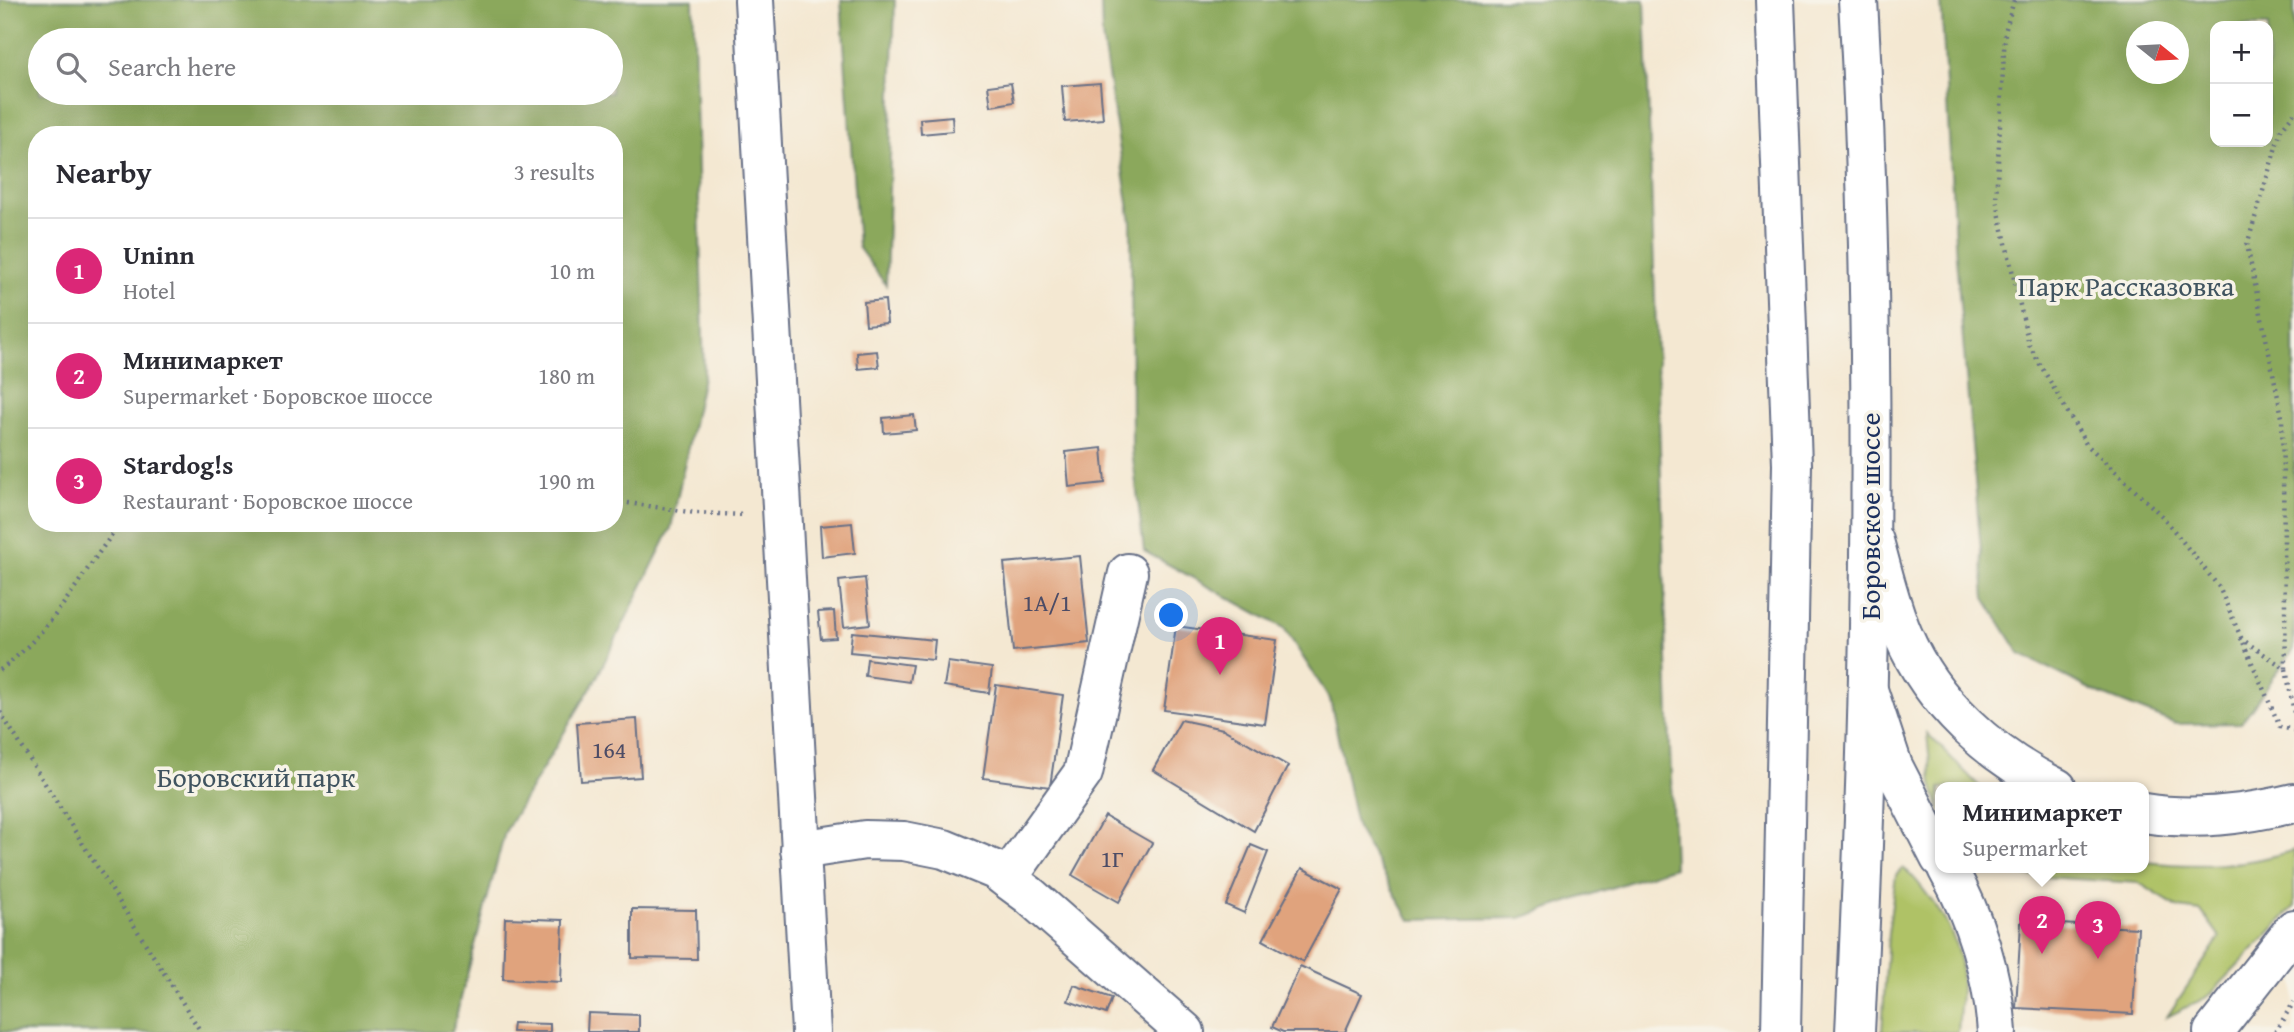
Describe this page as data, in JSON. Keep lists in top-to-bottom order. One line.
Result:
{"streets":{"main road":["Боровское шоссе"]},"parks":["Парк Рассказовка","Боровский парк"],"house_numbers":["1А/1","164","1Г"],"north":"right","page":{"map_buttons":["+","−"],"search":"Search here","heading":["Nearby","3 results"],"list":[{"mark":"1","name":"Uninn","note":"Hotel","value":"10 m"},{"mark":"2","name":"Минимаркет","note":"Supermarket · Боровское шоссе","value":"180 m"},{"mark":"3","name":"Stardog!s","note":"Restaurant · Боровское шоссе","value":"190 m"}],"pins":["1","2","3"],"popup":["Минимаркет","Supermarket"]}}
